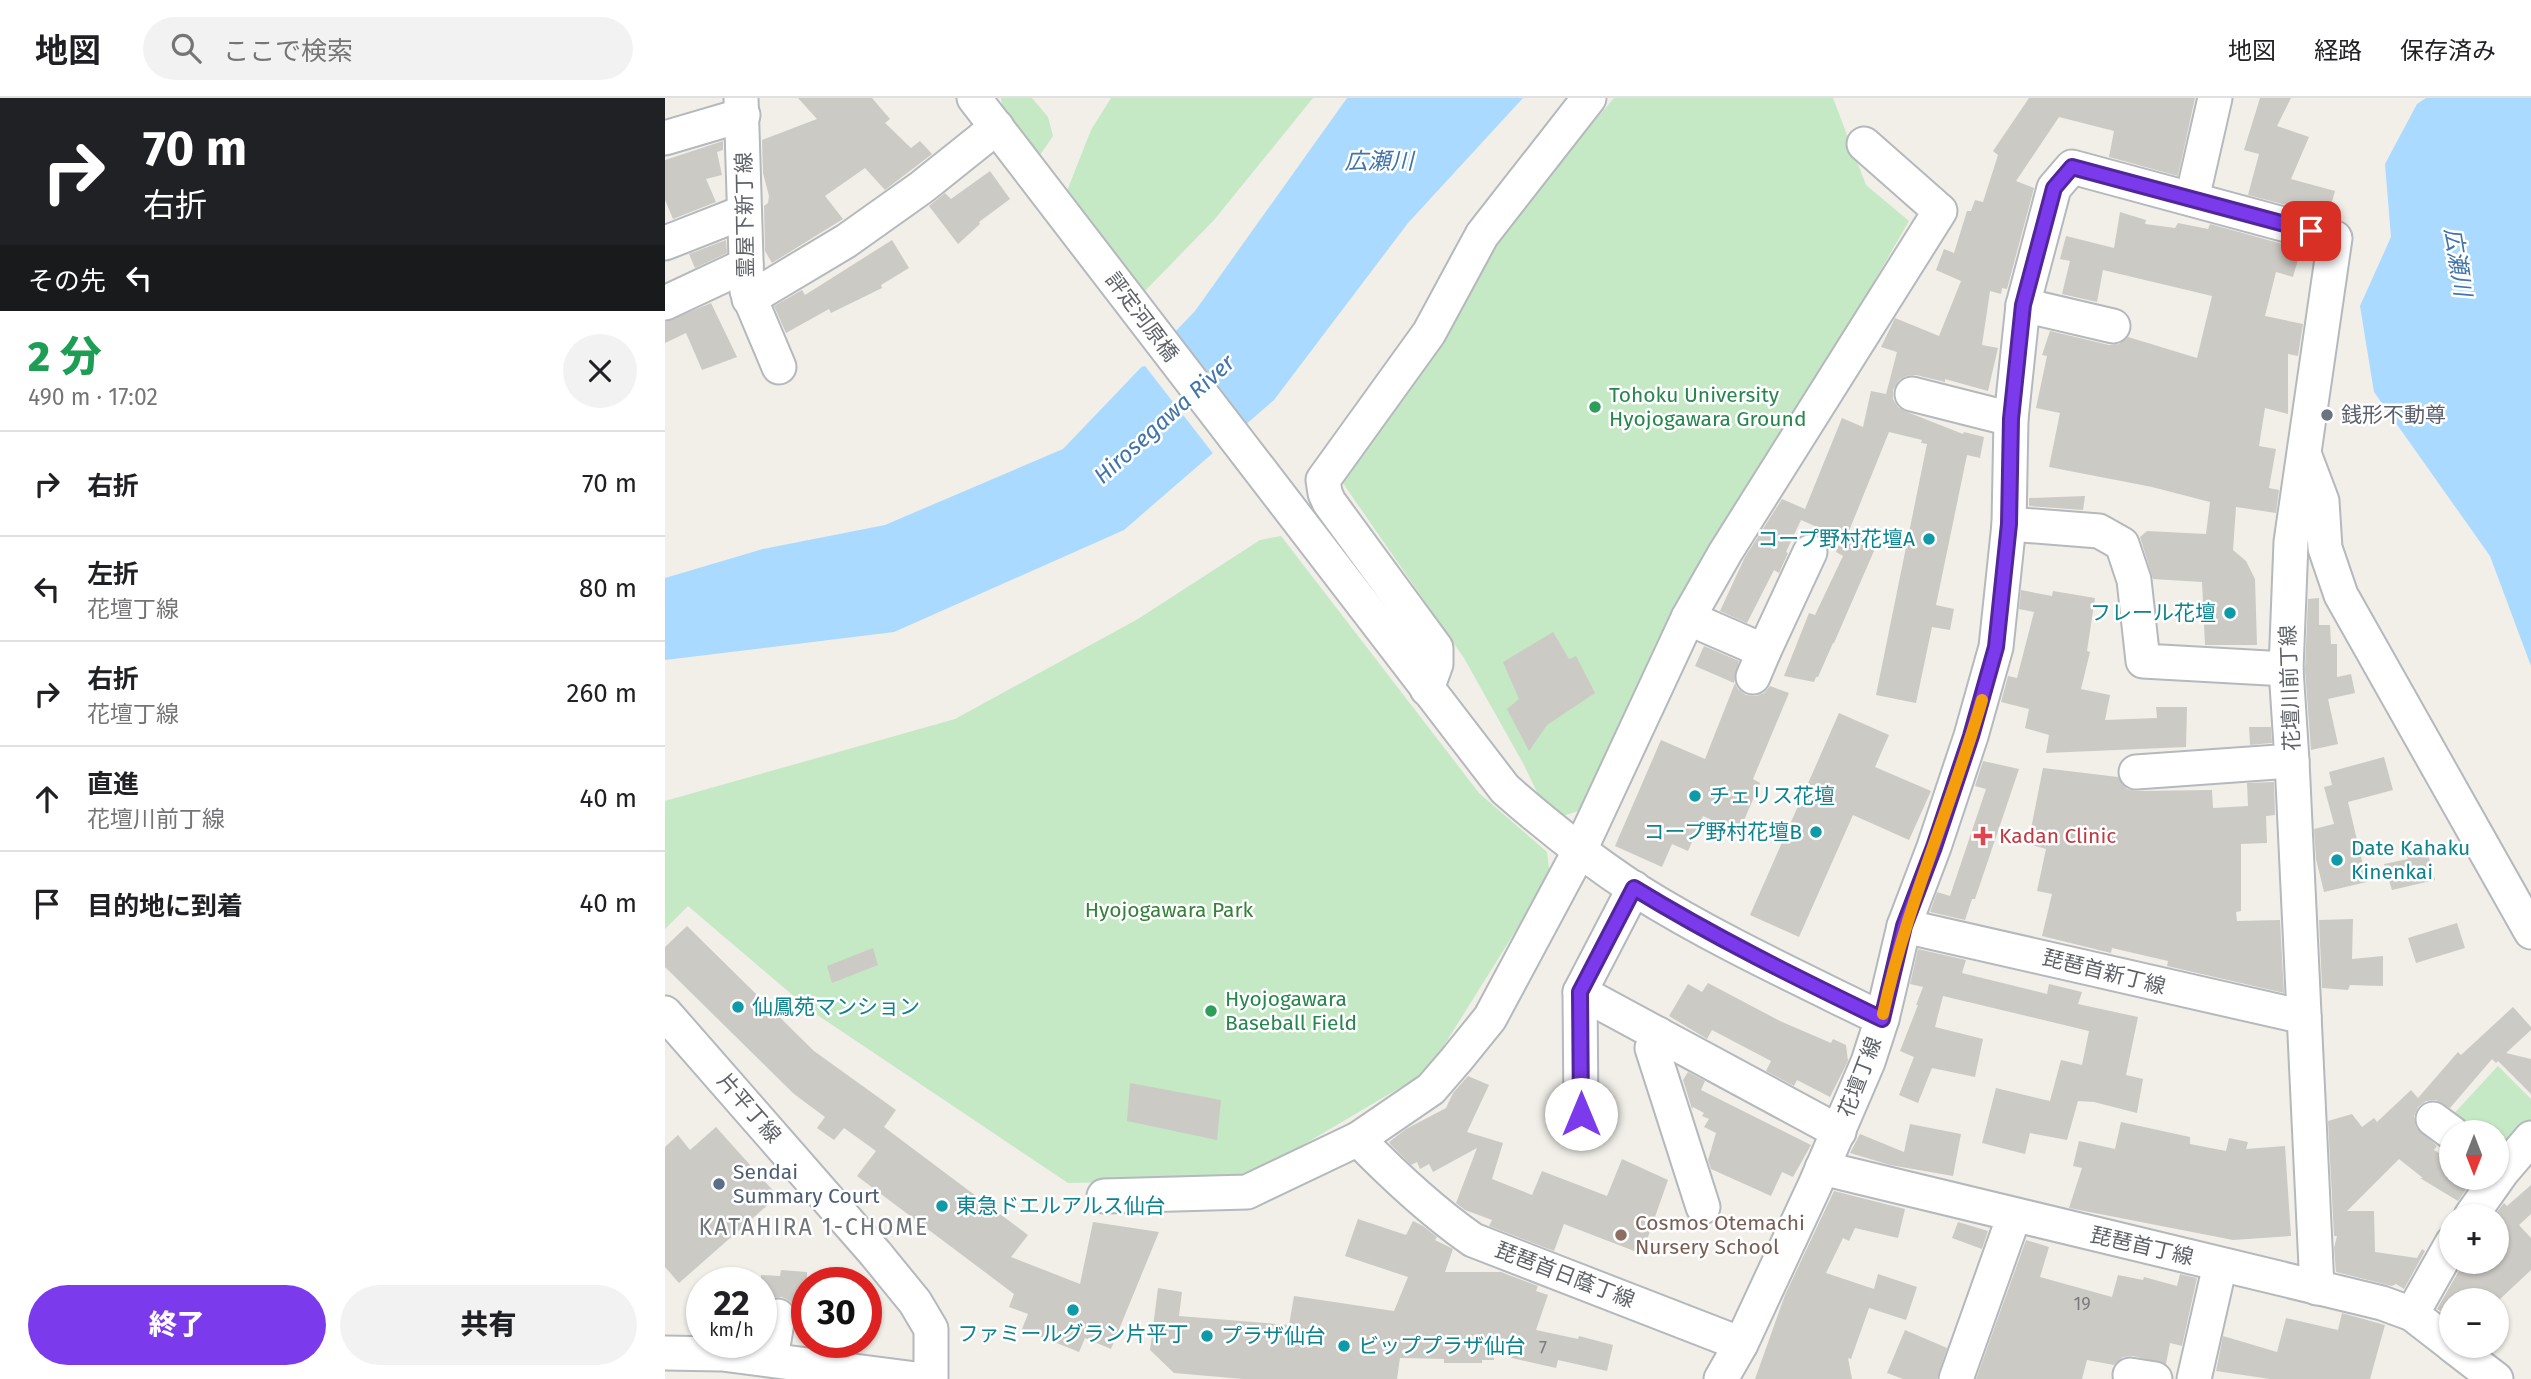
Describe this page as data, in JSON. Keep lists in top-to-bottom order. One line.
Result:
{"streets":{"street":["霊屋下新丁線","評定河原橋","花壇川前丁線","琵琶首新丁線","花壇丁線","片平丁線","琵琶首丁線","琵琶首日蔭丁線"]},"crossings":[["評定河原橋","花壇丁線"],["花壇川前丁線","琵琶首新丁線"],["花壇川前丁線","花壇丁線"],["花壇川前丁線","琵琶首丁線"],["琵琶首新丁線","花壇丁線"],["花壇丁線","琵琶首丁線"],["花壇丁線","琵琶首日蔭丁線"]],"districts":["KATAHIRA 1-CHOME"],"water":["広瀬川","Hirosegawa River"],"parks":["Hyojogawara Park"],"places":{"other":["Tohoku University Hyojogawara Ground","銭形不動尊","コープ野村花壇A","フレール花壇","チェリス花壇","コープ野村花壇B","Date Kahaku Kinenkai","仙鳳苑マンション","Hyojogawara Baseball Field","Sendai Summary Court","東急ドエルアルス仙台","Cosmos Otemachi Nursery School","ファミールグラン片平丁","プラザ仙台","ビッププラザ仙台"],"health":["Kadan Clinic"]},"house_numbers":["19","7"],"north":"bottom","page":{"header":"地図","search":"ここで検索","nav":["地図","経路","保存済み"],"turn":["70 m","右折"],"then":"その先","heading":["2 分","490 m · 17:02"],"list":[{"name":"右折","value":"70 m"},{"name":"左折","note":"花壇丁線","value":"80 m"},{"name":"右折","note":"花壇丁線","value":"260 m"},{"name":"直進","note":"花壇川前丁線","value":"40 m"},{"name":"目的地に到着","value":"40 m"}],"map_buttons":["+","−"],"speed":"22 km/h","limit":"30","buttons":["終了","共有"]}}
